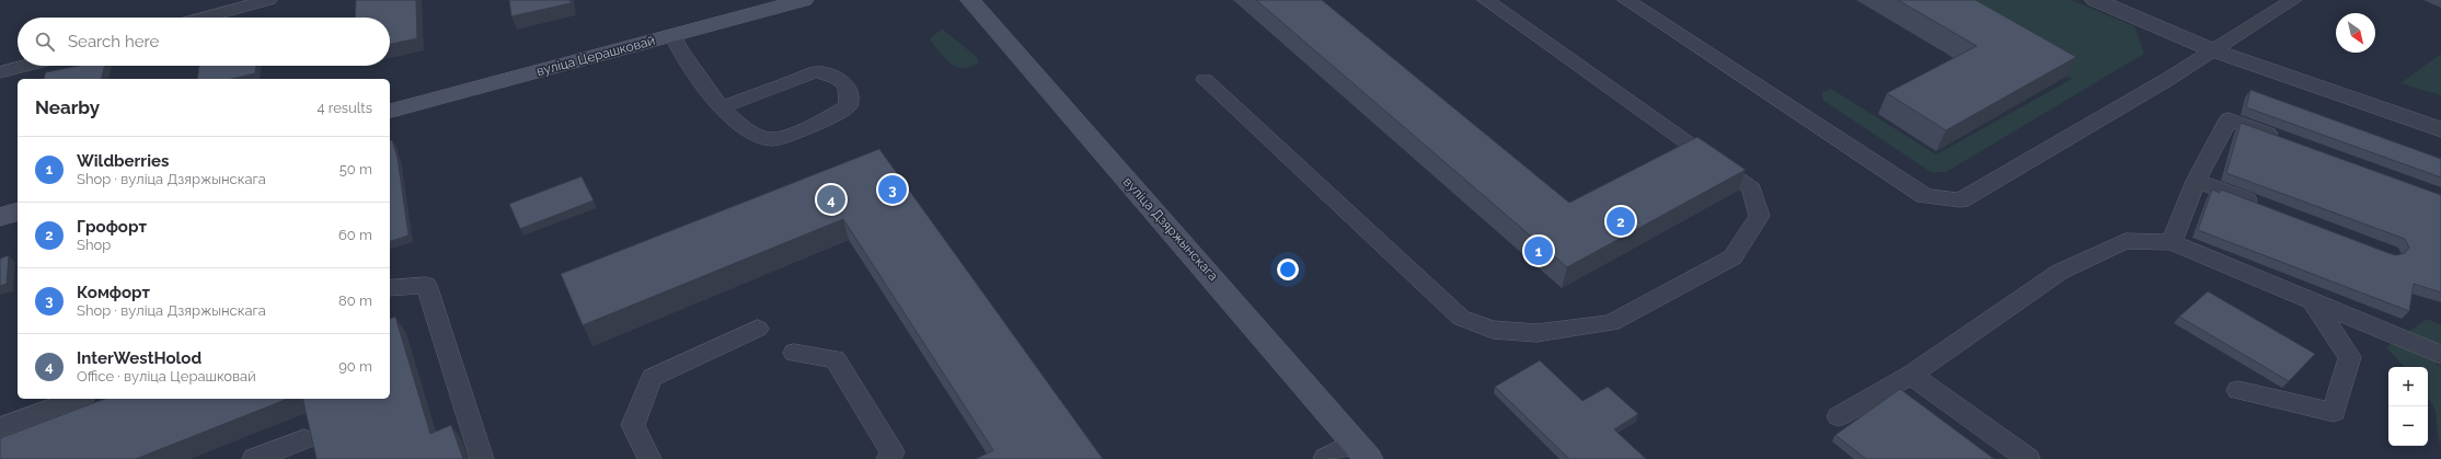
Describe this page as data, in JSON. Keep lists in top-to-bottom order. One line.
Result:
{"streets":{"main road":["вуліца Церашковай","вуліца Дзяржынскага"]},"north":"bottom right","page":{"search":"Search here","heading":["Nearby","4 results"],"list":[{"mark":"1","name":"Wildberries","note":"Shop · вуліца Дзяржынскага","value":"50 m"},{"mark":"2","name":"Грофорт","note":"Shop","value":"60 m"},{"mark":"3","name":"Комфорт","note":"Shop · вуліца Дзяржынскага","value":"80 m"},{"mark":"4","name":"InterWestHolod","note":"Office · вуліца Церашковай","value":"90 m"}],"pins":["3","4","2","1"],"map_buttons":["+","−"]}}
